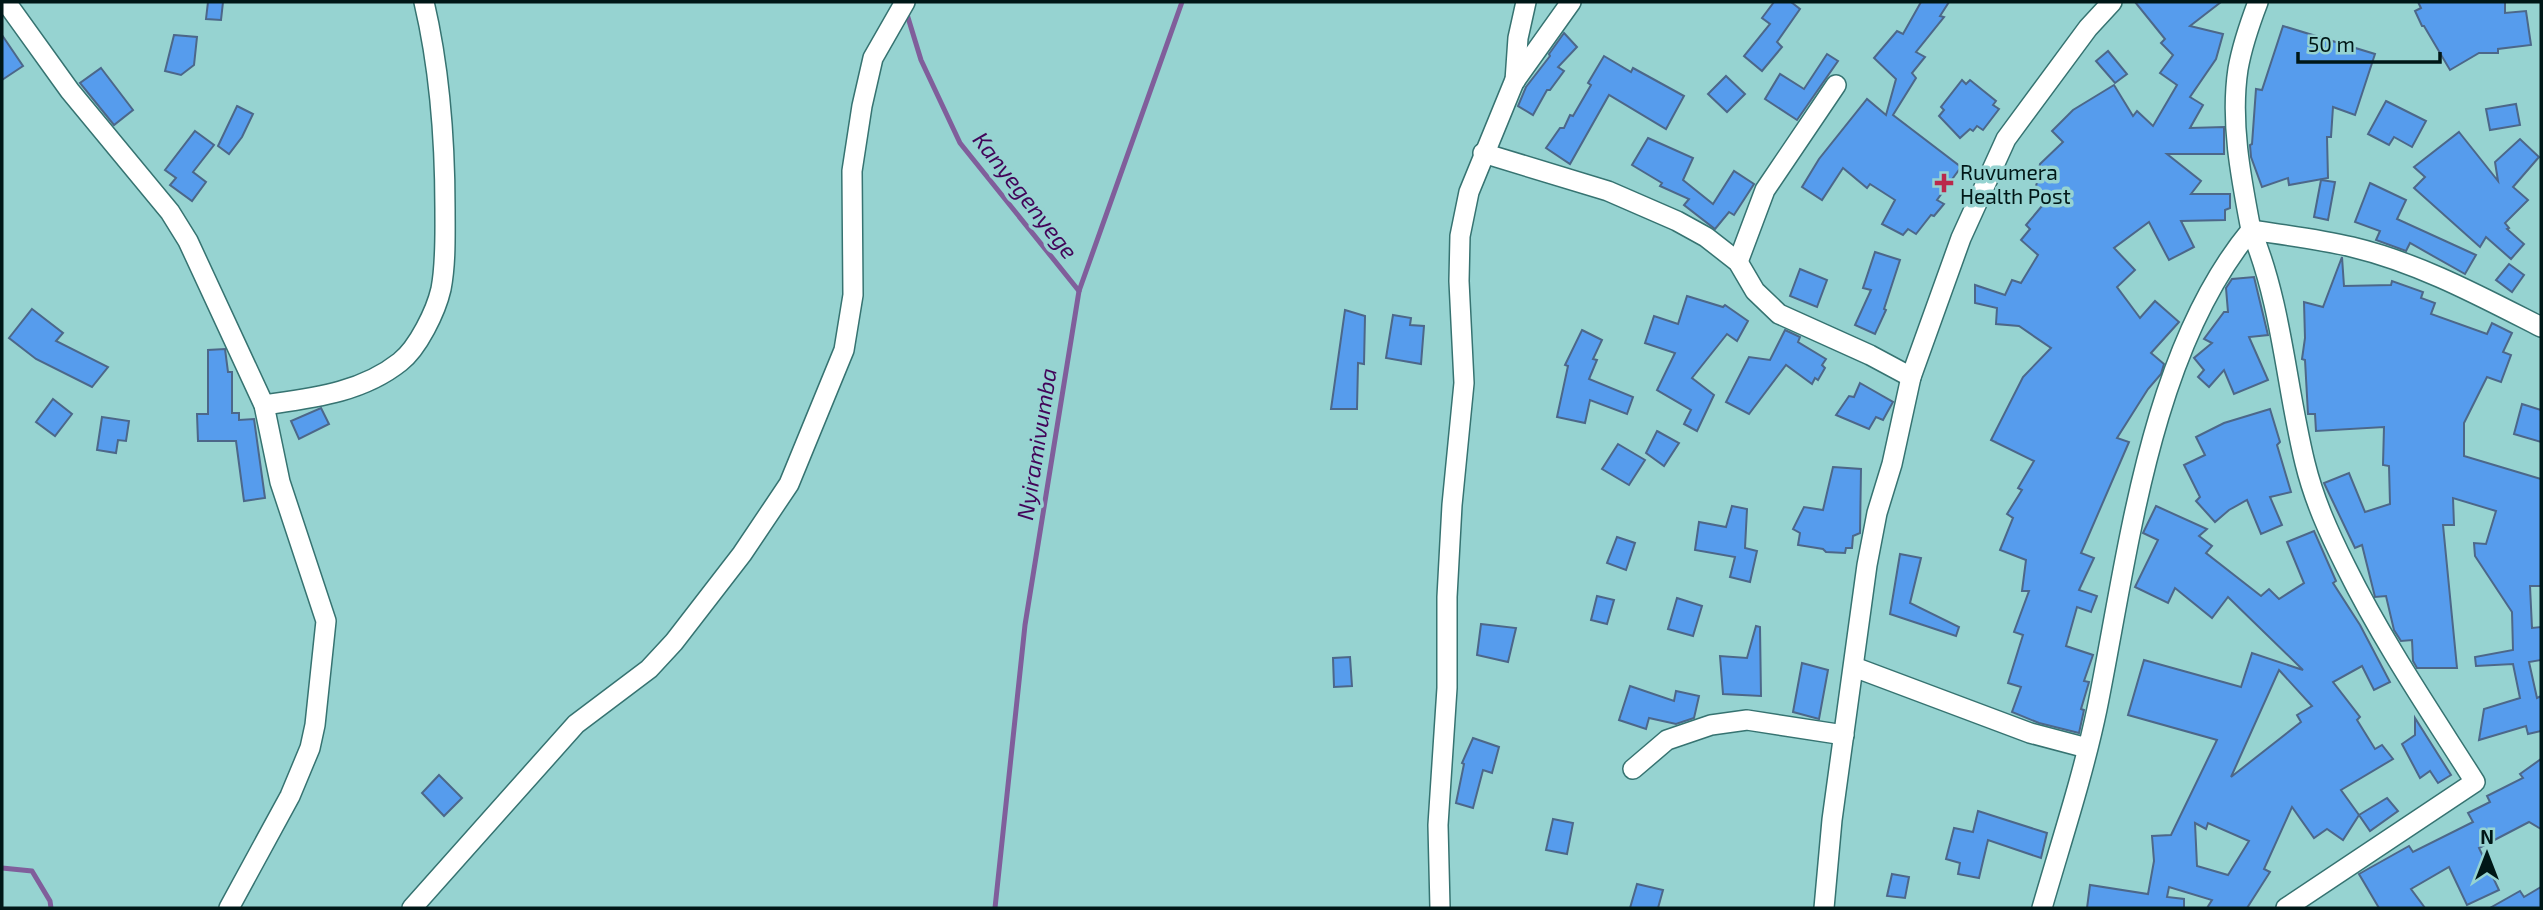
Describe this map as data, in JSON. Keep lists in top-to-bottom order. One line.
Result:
{"water":["Kanyegenyege","Nyiramivumba"],"places":{"health":["Ruvumera Health Post"]},"scale_bar":"50 m","north":"top"}
